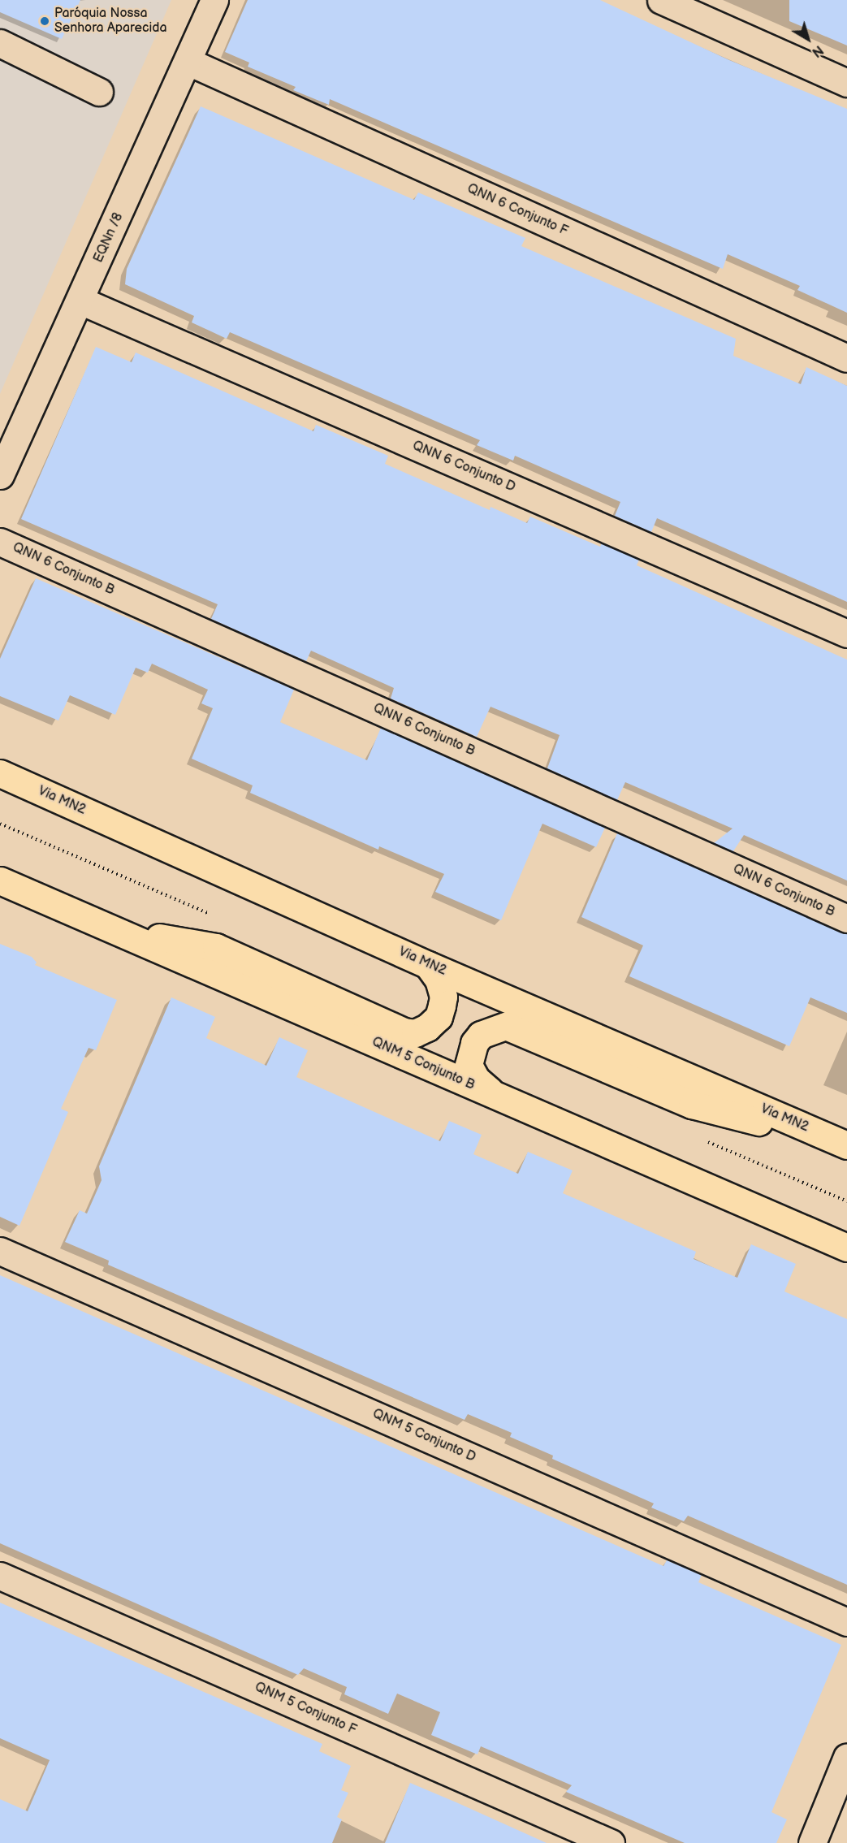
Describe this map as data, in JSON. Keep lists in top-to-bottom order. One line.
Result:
{"streets":{"main road":["Via MN2","QNM 5 Conjunto B"],"street":["QNN 6 Conjunto F","EQNn /8","QNN 6 Conjunto D","QNN 6 Conjunto B","QNM 5 Conjunto D","QNM 5 Conjunto F"]},"crossings":[["QNN 6 Conjunto F","EQNn /8"],["EQNn /8","QNN 6 Conjunto D"]],"places":["Paróquia Nossa Senhora Aparecida"],"north":"bottom right"}
